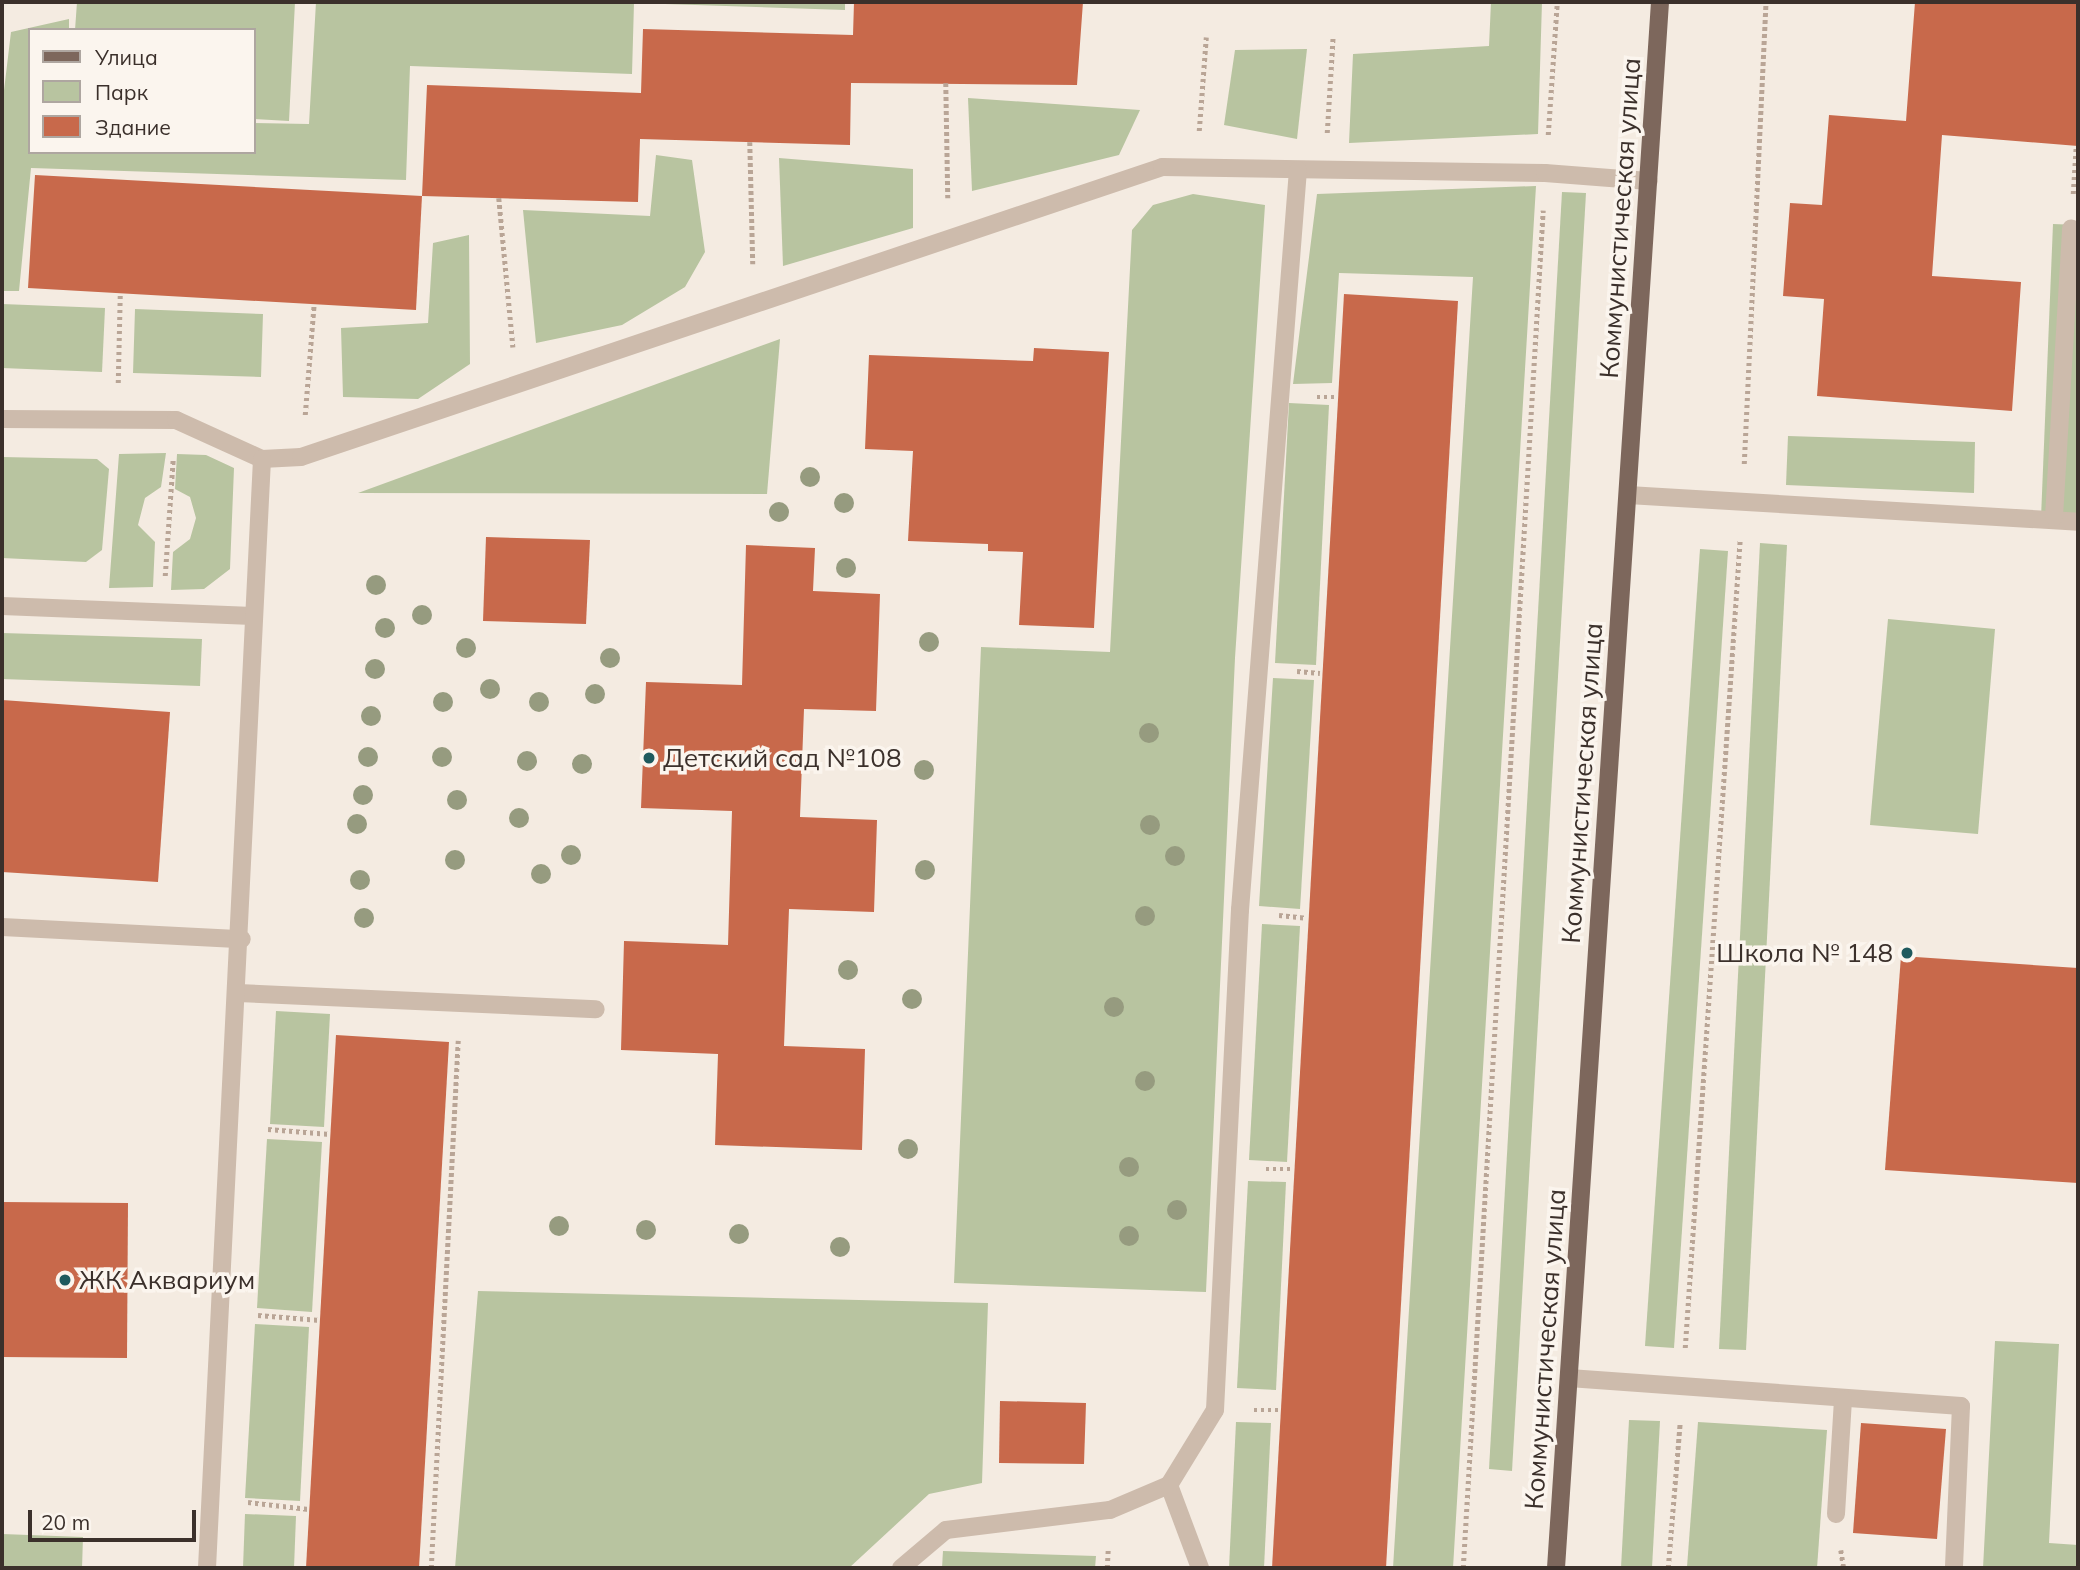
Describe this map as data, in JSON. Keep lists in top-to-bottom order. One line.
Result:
{"streets":{"main road":["Коммунистическая улица"]},"places":["Детский сад №108","Школа № 148","ЖК Аквариум"],"legend":["Улица","Парк","Здание"],"scale_bar":"20 m"}
